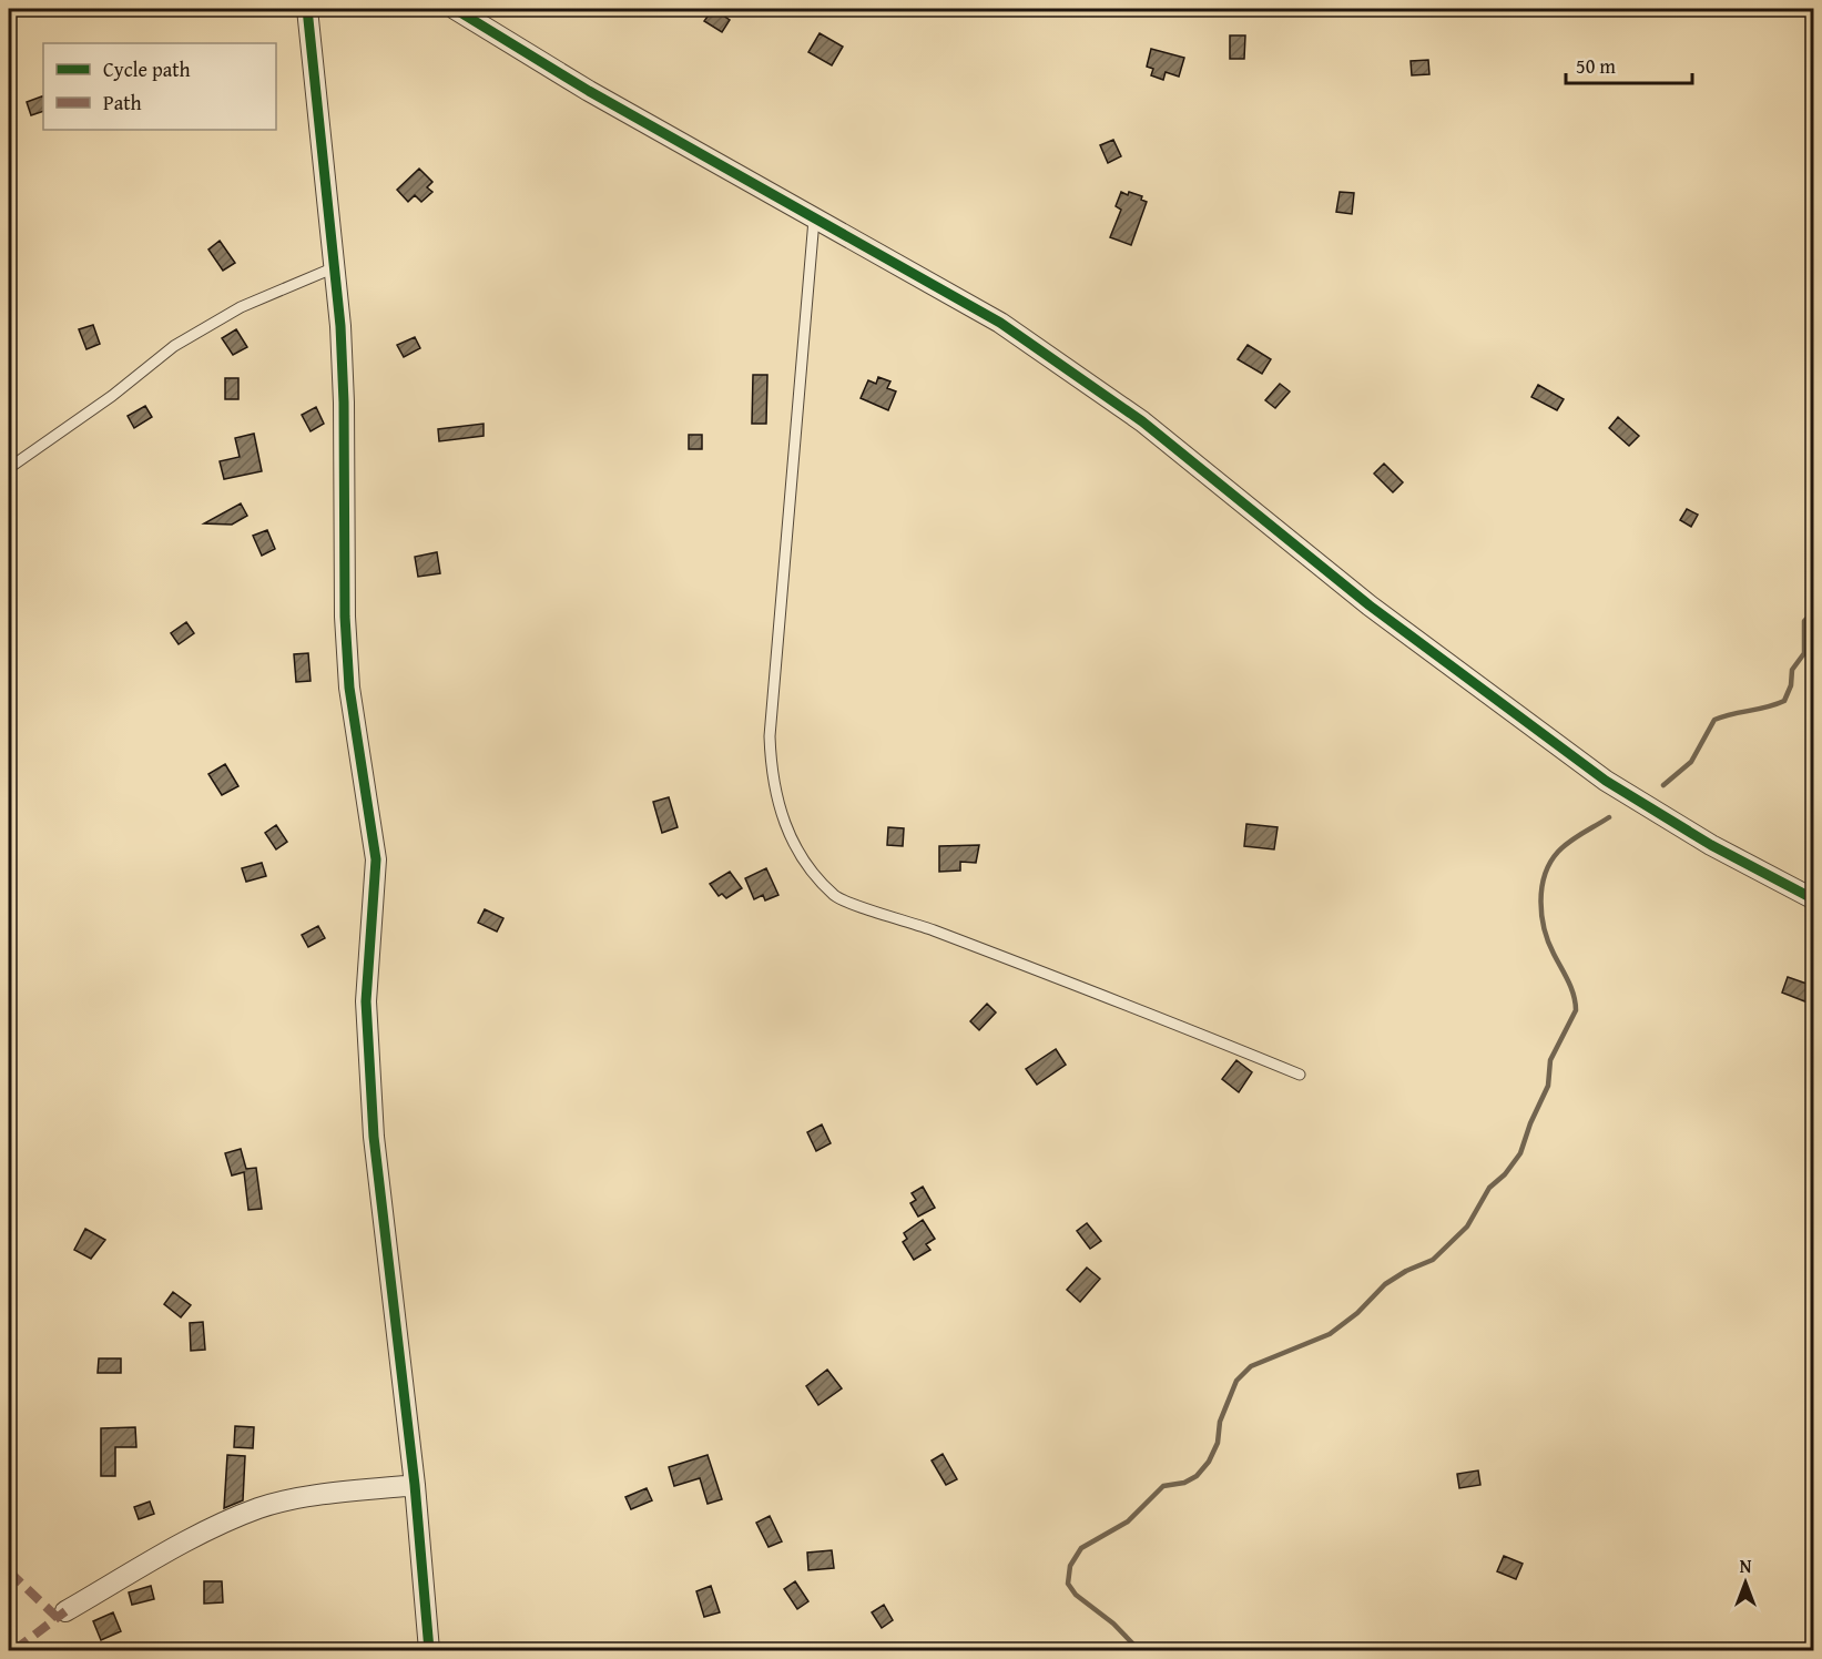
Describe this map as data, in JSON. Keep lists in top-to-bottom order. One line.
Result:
{"legend":["Cycle path","Path"],"scale_bar":"50 m","north":"top"}
